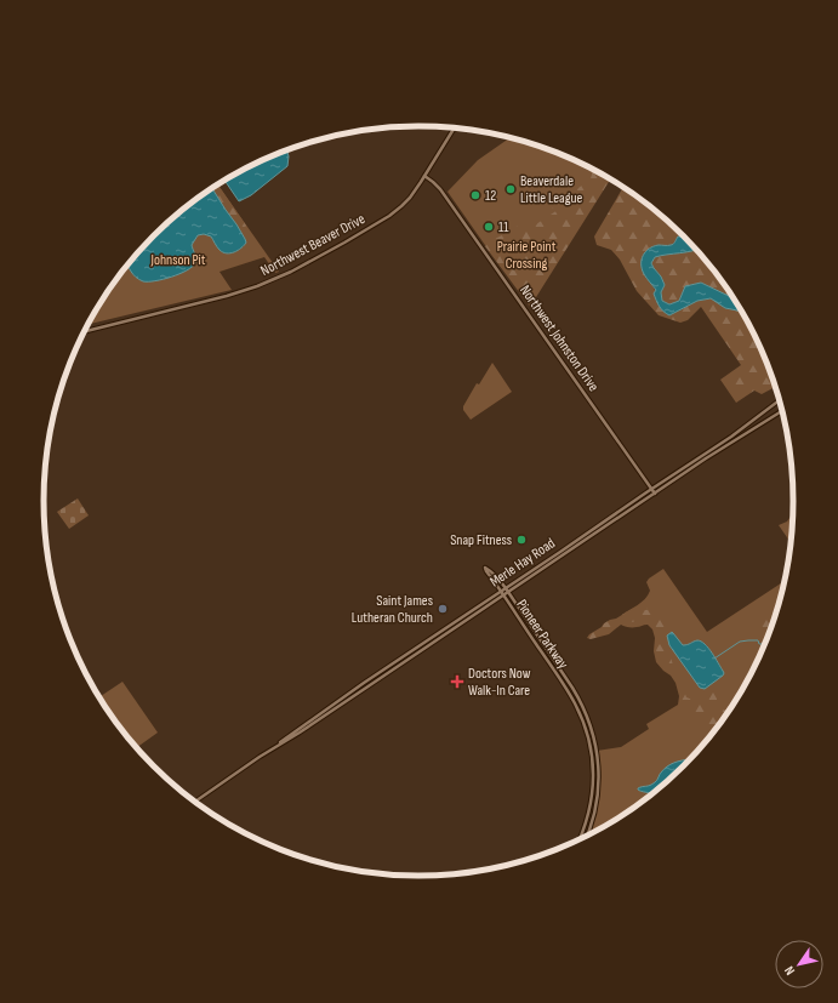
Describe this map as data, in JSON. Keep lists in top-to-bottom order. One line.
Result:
{"streets":{"main road":["Northwest Beaver Drive","Northwest Johnston Drive","Merle Hay Road","Pioneer Parkway"]},"crossings":[["Northwest Beaver Drive","Northwest Johnston Drive"],["Northwest Johnston Drive","Merle Hay Road"],["Merle Hay Road","Pioneer Parkway"]],"parks":["Prairie Point Crossing","Johnson Pit"],"places":{"other":["Beaverdale Little League","12","11","Snap Fitness","Saint James Lutheran Church"],"health":["Doctors Now Walk-In Care"]},"north":"bottom left"}
